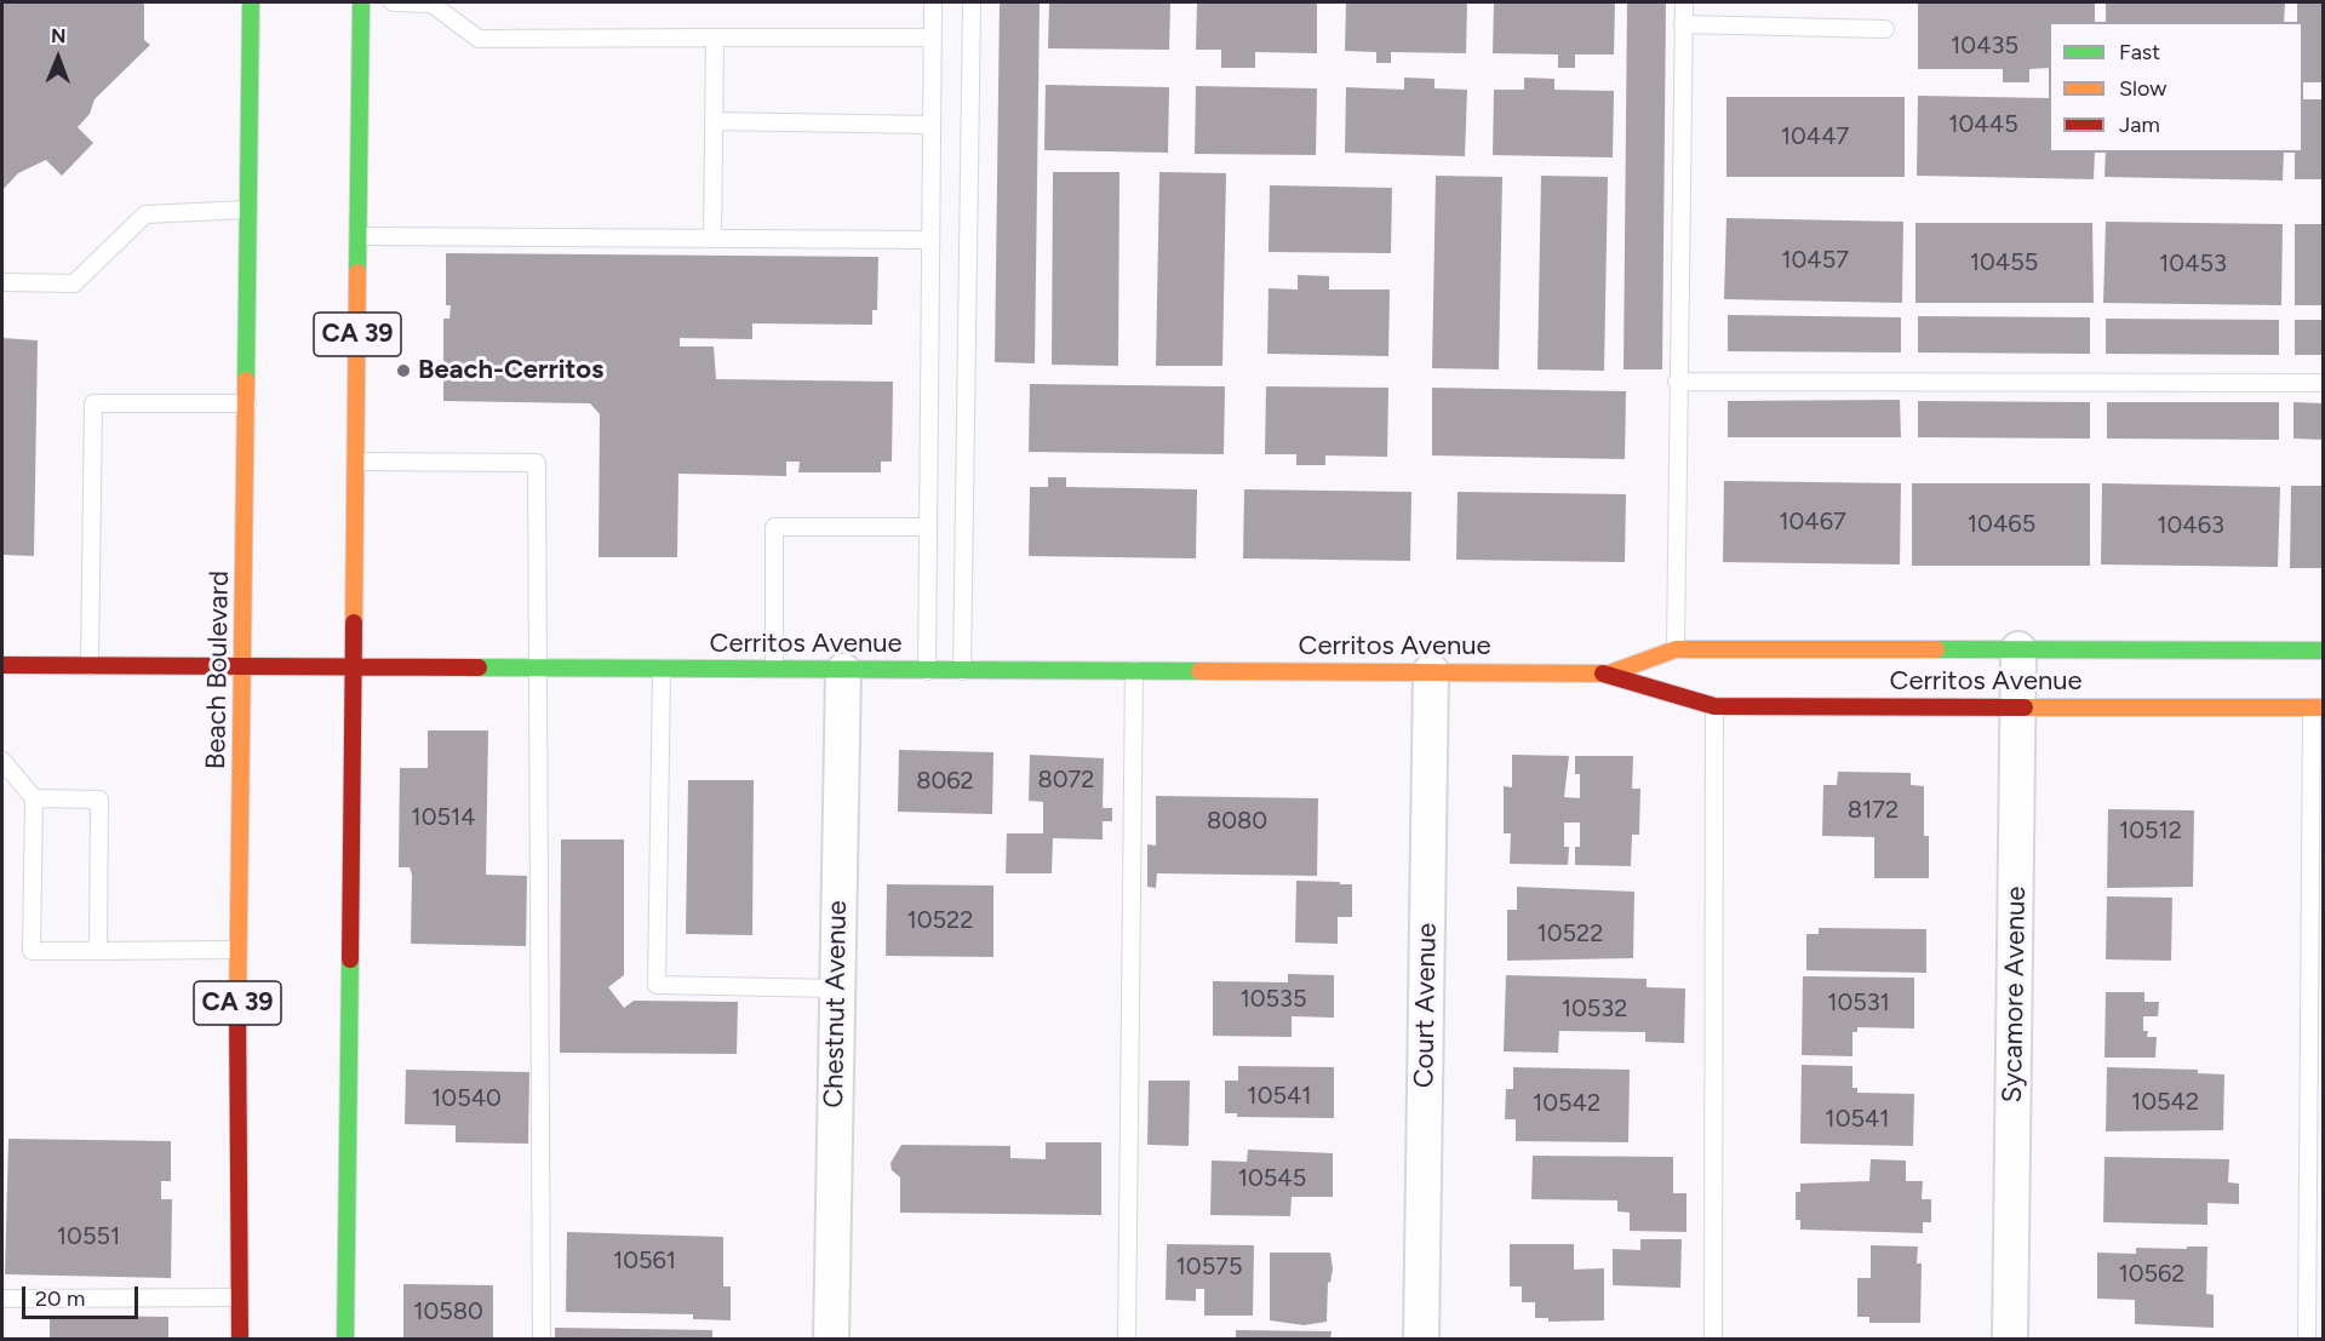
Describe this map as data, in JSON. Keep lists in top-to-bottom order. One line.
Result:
{"streets":{"main road":["CA 39","Cerritos Avenue","Beach Boulevard"],"street":["Sycamore Avenue","Chestnut Avenue","Court Avenue"]},"crossings":[["CA 39","Cerritos Avenue"],["Cerritos Avenue","Beach Boulevard"],["Cerritos Avenue","Sycamore Avenue"],["Cerritos Avenue","Chestnut Avenue"],["Cerritos Avenue","Court Avenue"]],"places":["Beach-Cerritos"],"house_numbers":["10435","10445","10447","10457","10455","10453","10467","10465","10463","8072","8062","8172","10514","8080","10512","10522","10522","10535","10531","10532","10541","10540","10542","10542","10541","10545","10551","10561","10575","10562","10580"],"legend":["Fast","Slow","Jam"],"scale_bar":"20 m","north":"top"}
